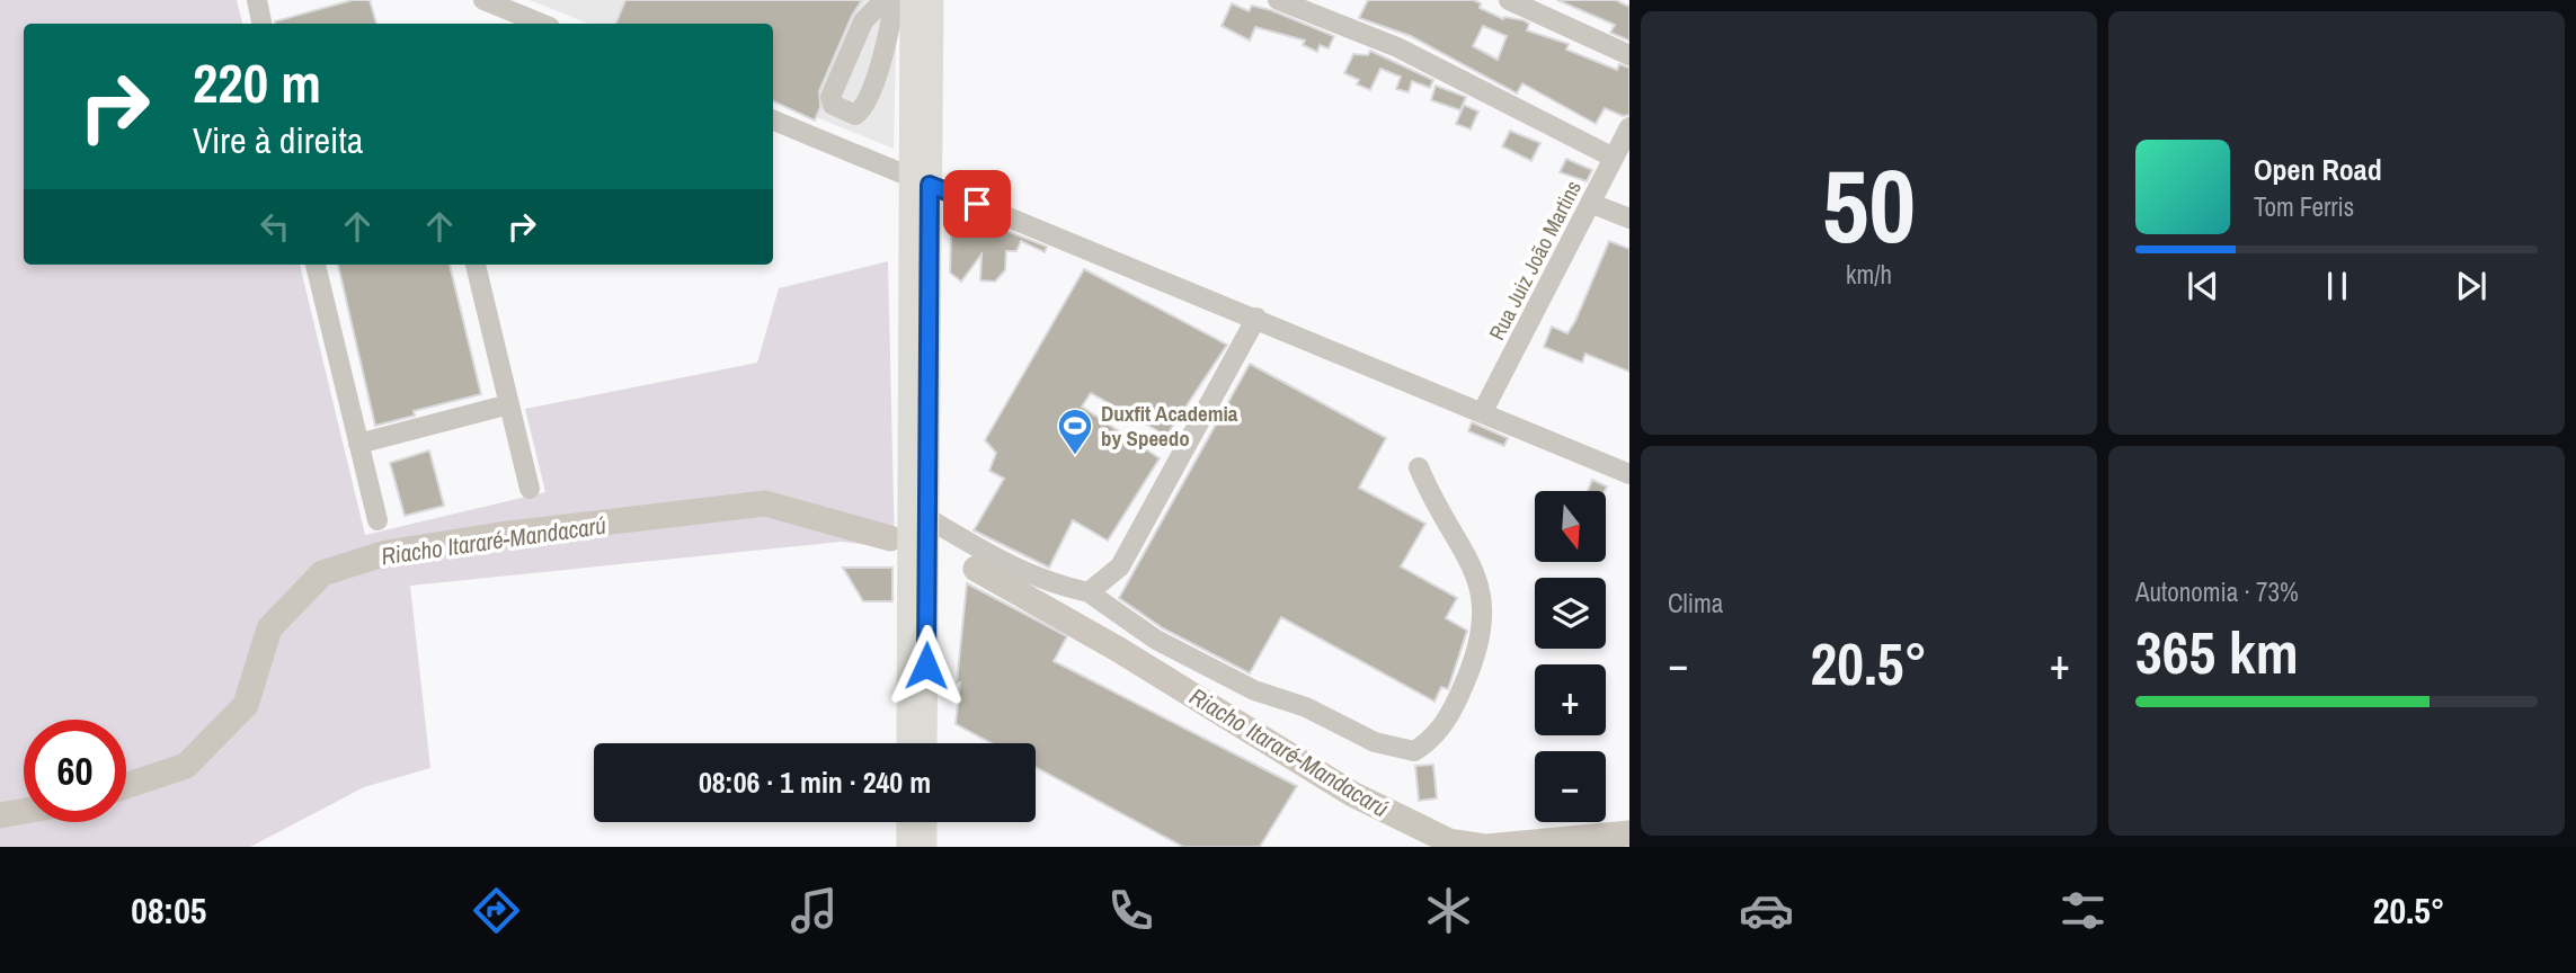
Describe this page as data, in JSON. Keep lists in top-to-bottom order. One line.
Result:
{"streets":{"street":["Rua Juiz João Martins"]},"water":["Riacho Itararé-Mandacarú"],"places":{"sports":["Duxfit Academia by Speedo"]},"north":"bottom","page":{"tile":[["50","km/h"],"Clima",["Autonomia · 73%","365 km"]],"turn":["220 m","Vire à direita"],"song":["Open Road","Tom Ferris"],"map_buttons":["+","−"],"heat":["−","20.5°","+"],"limit":"60","trip":"08:06 · 1 min · 240 m","tabs":["08:05","20.5°"]}}
